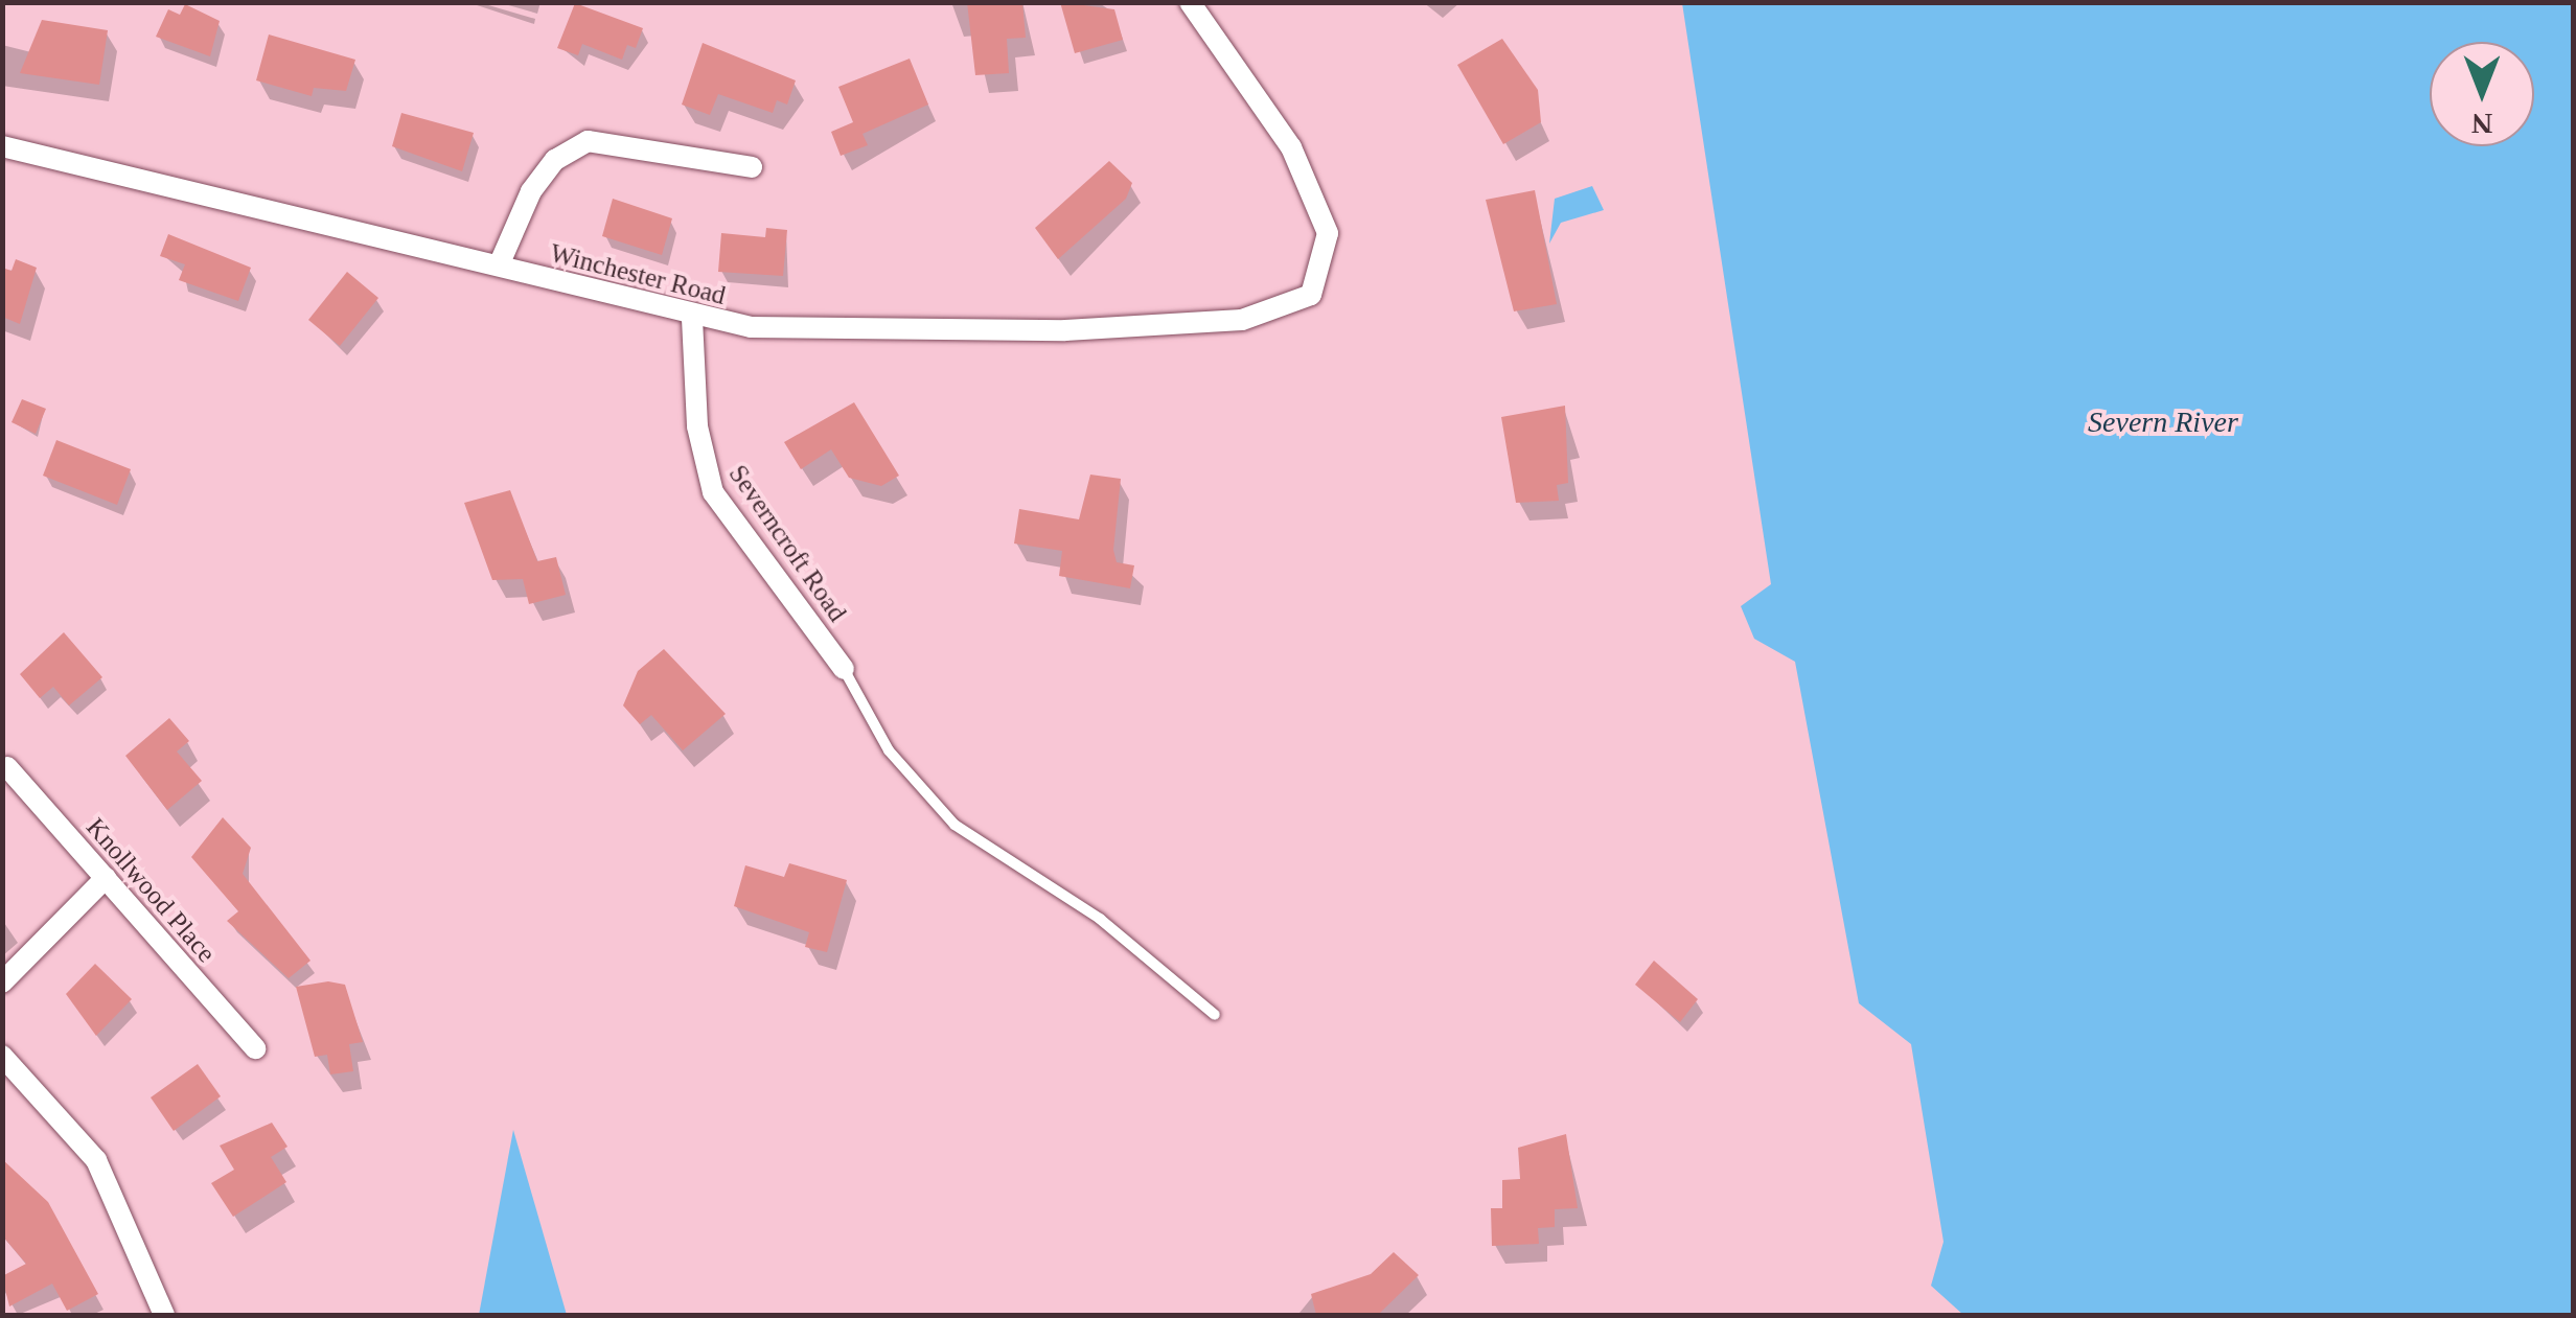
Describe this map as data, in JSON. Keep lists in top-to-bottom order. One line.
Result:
{"streets":{"street":["Winchester Road","Severncroft Road","Knollwood Place"]},"crossings":[["Winchester Road","Severncroft Road"]],"water":["Severn River"],"north":"bottom"}
